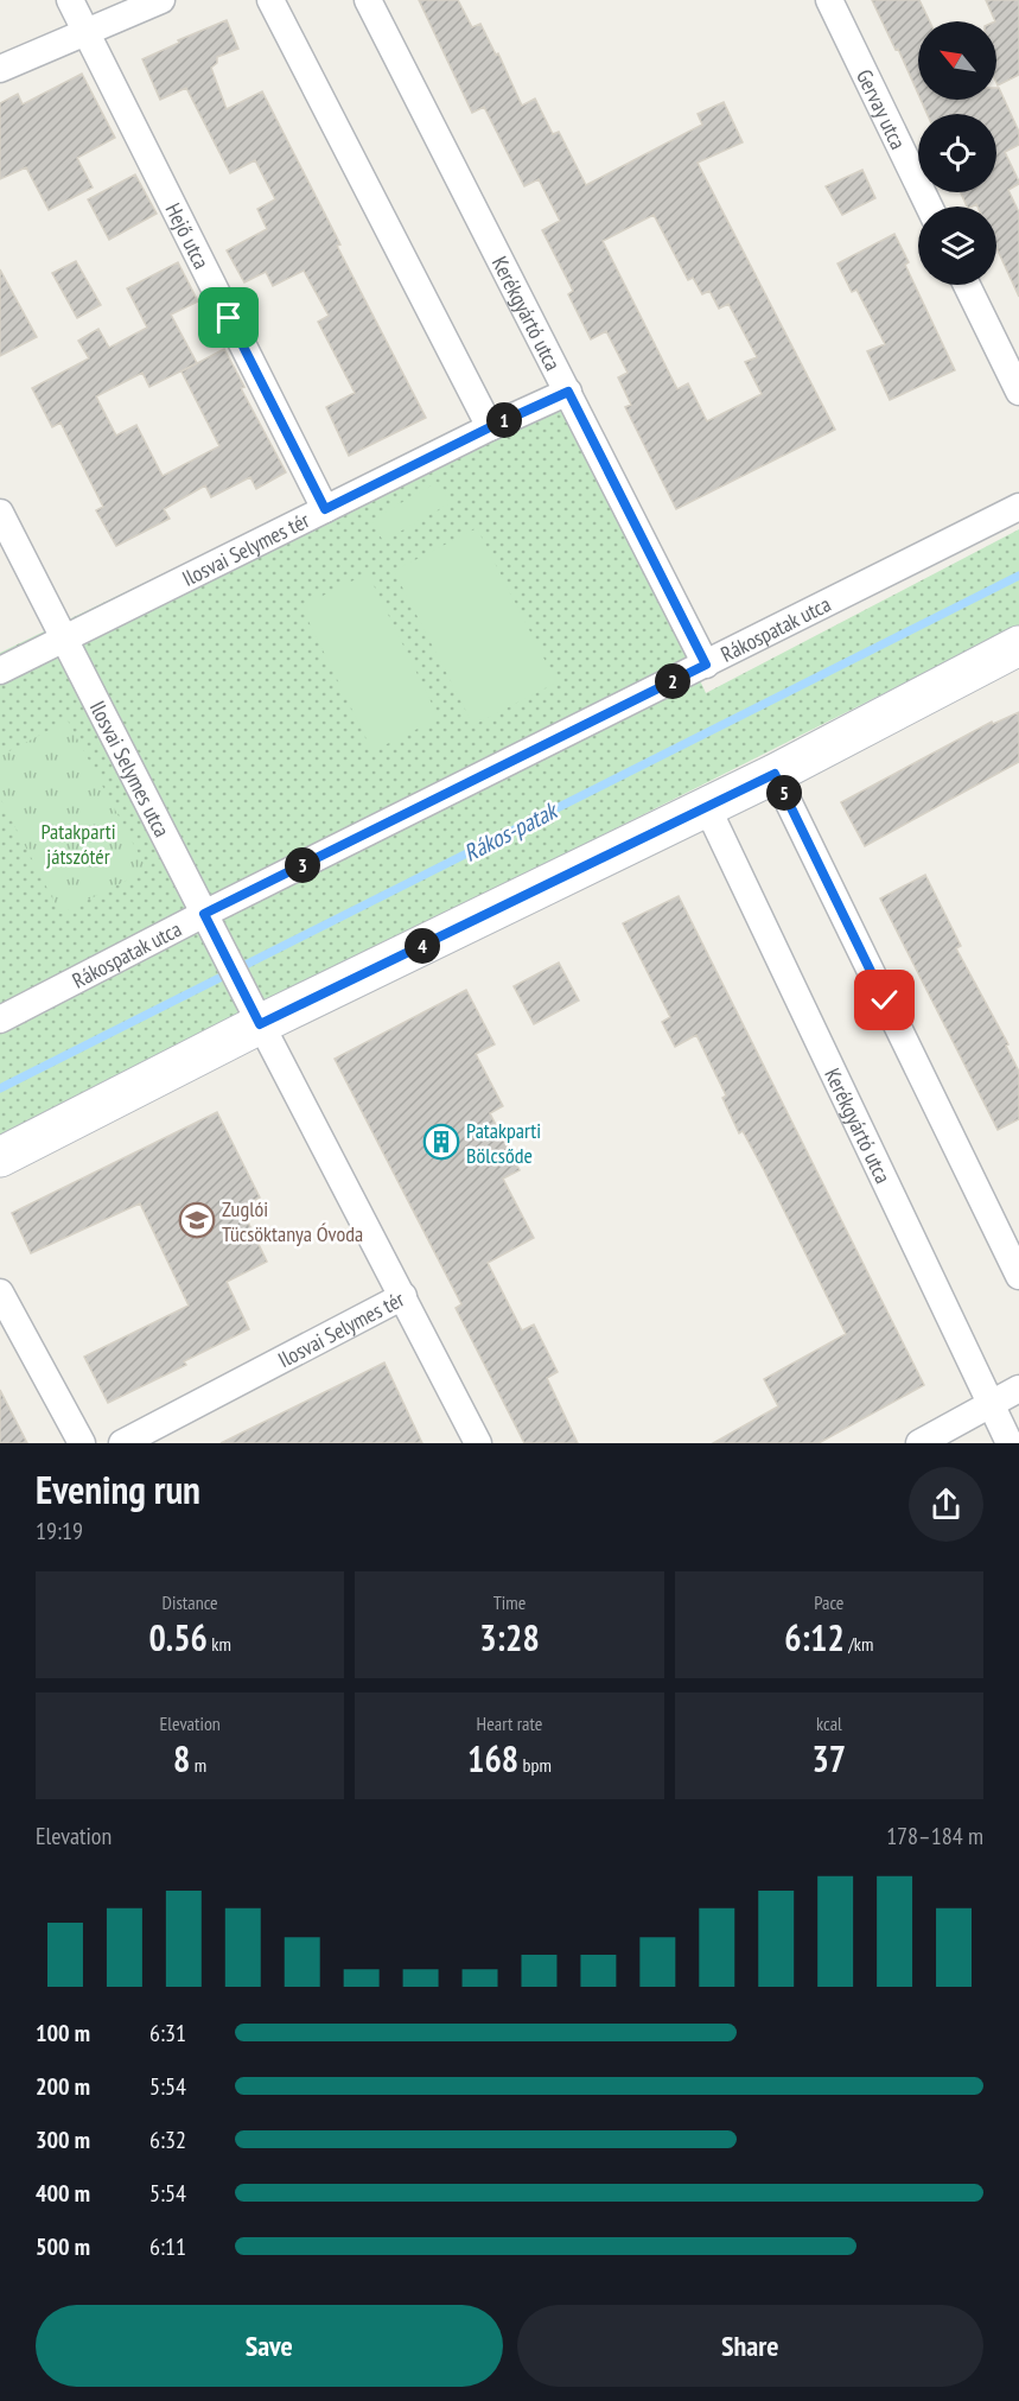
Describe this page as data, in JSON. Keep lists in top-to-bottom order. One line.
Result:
{"streets":{"street":["Gervay utca","Hejő utca","Kerékgyártó utca","Ilosvai Selymes tér","Rákospatak utca","Ilosvai Selymes utca"]},"crossings":[["Hejő utca","Ilosvai Selymes tér"],["Kerékgyártó utca","Ilosvai Selymes tér"],["Kerékgyártó utca","Rákospatak utca"],["Ilosvai Selymes tér","Ilosvai Selymes utca"],["Rákospatak utca","Ilosvai Selymes utca"]],"water":["Rákos-patak"],"parks":["Patakparti játszótér"],"places":{"building":["Patakparti Bölcsőde"],"school or university":["Zuglói Tücsöktanya Óvoda"]},"north":"top left","page":{"pins":["1","2","5","3","4"],"heading":["Evening run","19:19"],"stats":[["Distance","0.56 km"],["Time","3:28"],["Pace","6:12 /km"],["Elevation","8 m"],["Heart rate","168 bpm"],["kcal","37"]],"chart":["Elevation","178–184 m"],"list":[{"name":"100 m","note":"6:31"},{"name":"200 m","note":"5:54"},{"name":"300 m","note":"6:32"},{"name":"400 m","note":"5:54"},{"name":"500 m","note":"6:11"}],"buttons":["Save","Share"]}}
